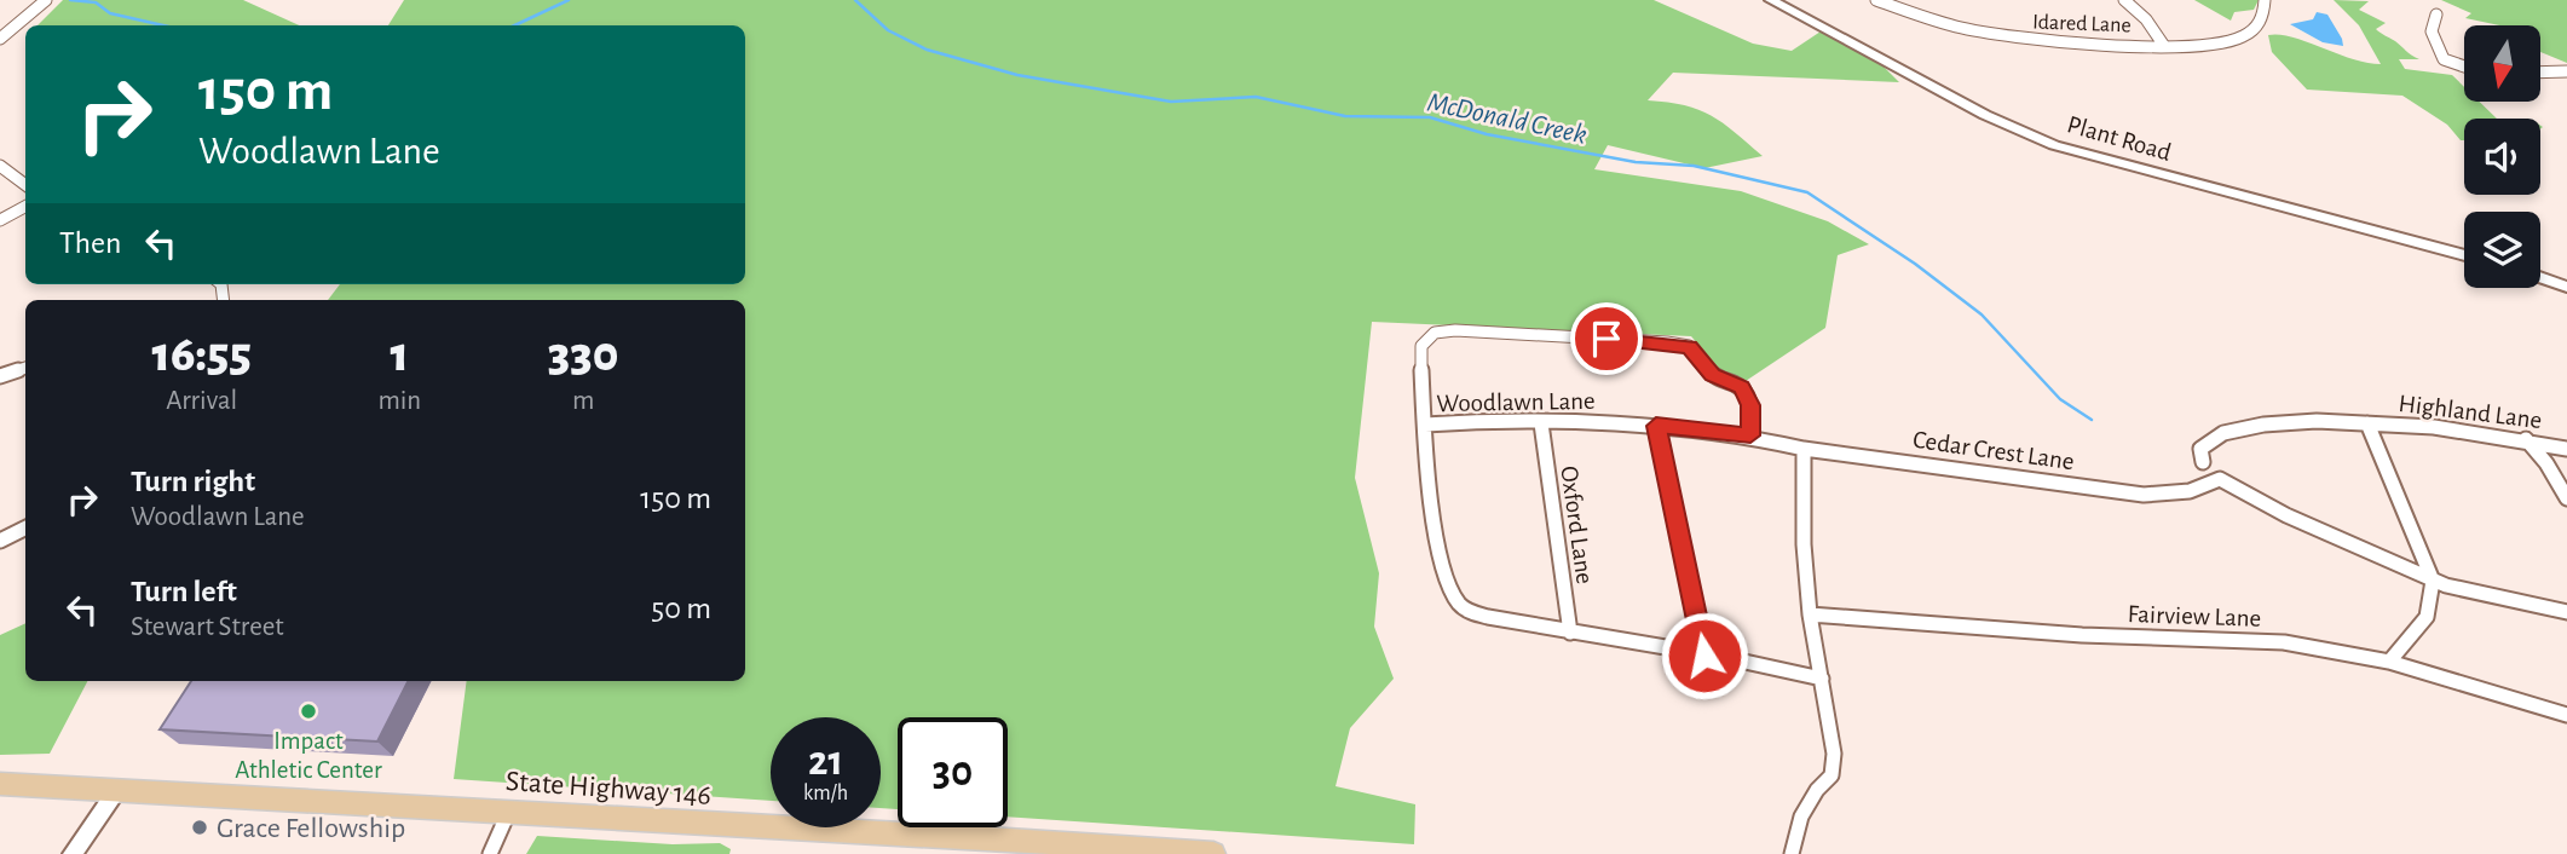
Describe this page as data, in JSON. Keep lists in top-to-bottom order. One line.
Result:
{"streets":{"main road":["State Highway 146"],"street":["Idared Lane","Plant Road","Woodlawn Lane","Highland Lane","Cedar Crest Lane","Oxford Lane","Fairview Lane"]},"crossings":[["Woodlawn Lane","Cedar Crest Lane"],["Woodlawn Lane","Oxford Lane"]],"water":["McDonald Creek"],"places":["Impact Athletic Center","Grace Fellowship"],"north":"bottom","page":{"turn":["150 m","Woodlawn Lane"],"then":"Then","eta":["16:55","Arrival","1","min","330","m"],"list":[{"name":"Turn right","note":"Woodlawn Lane","value":"150 m"},{"name":"Turn left","note":"Stewart Street","value":"50 m"}],"speed":"21 km/h","limit":"30"}}
